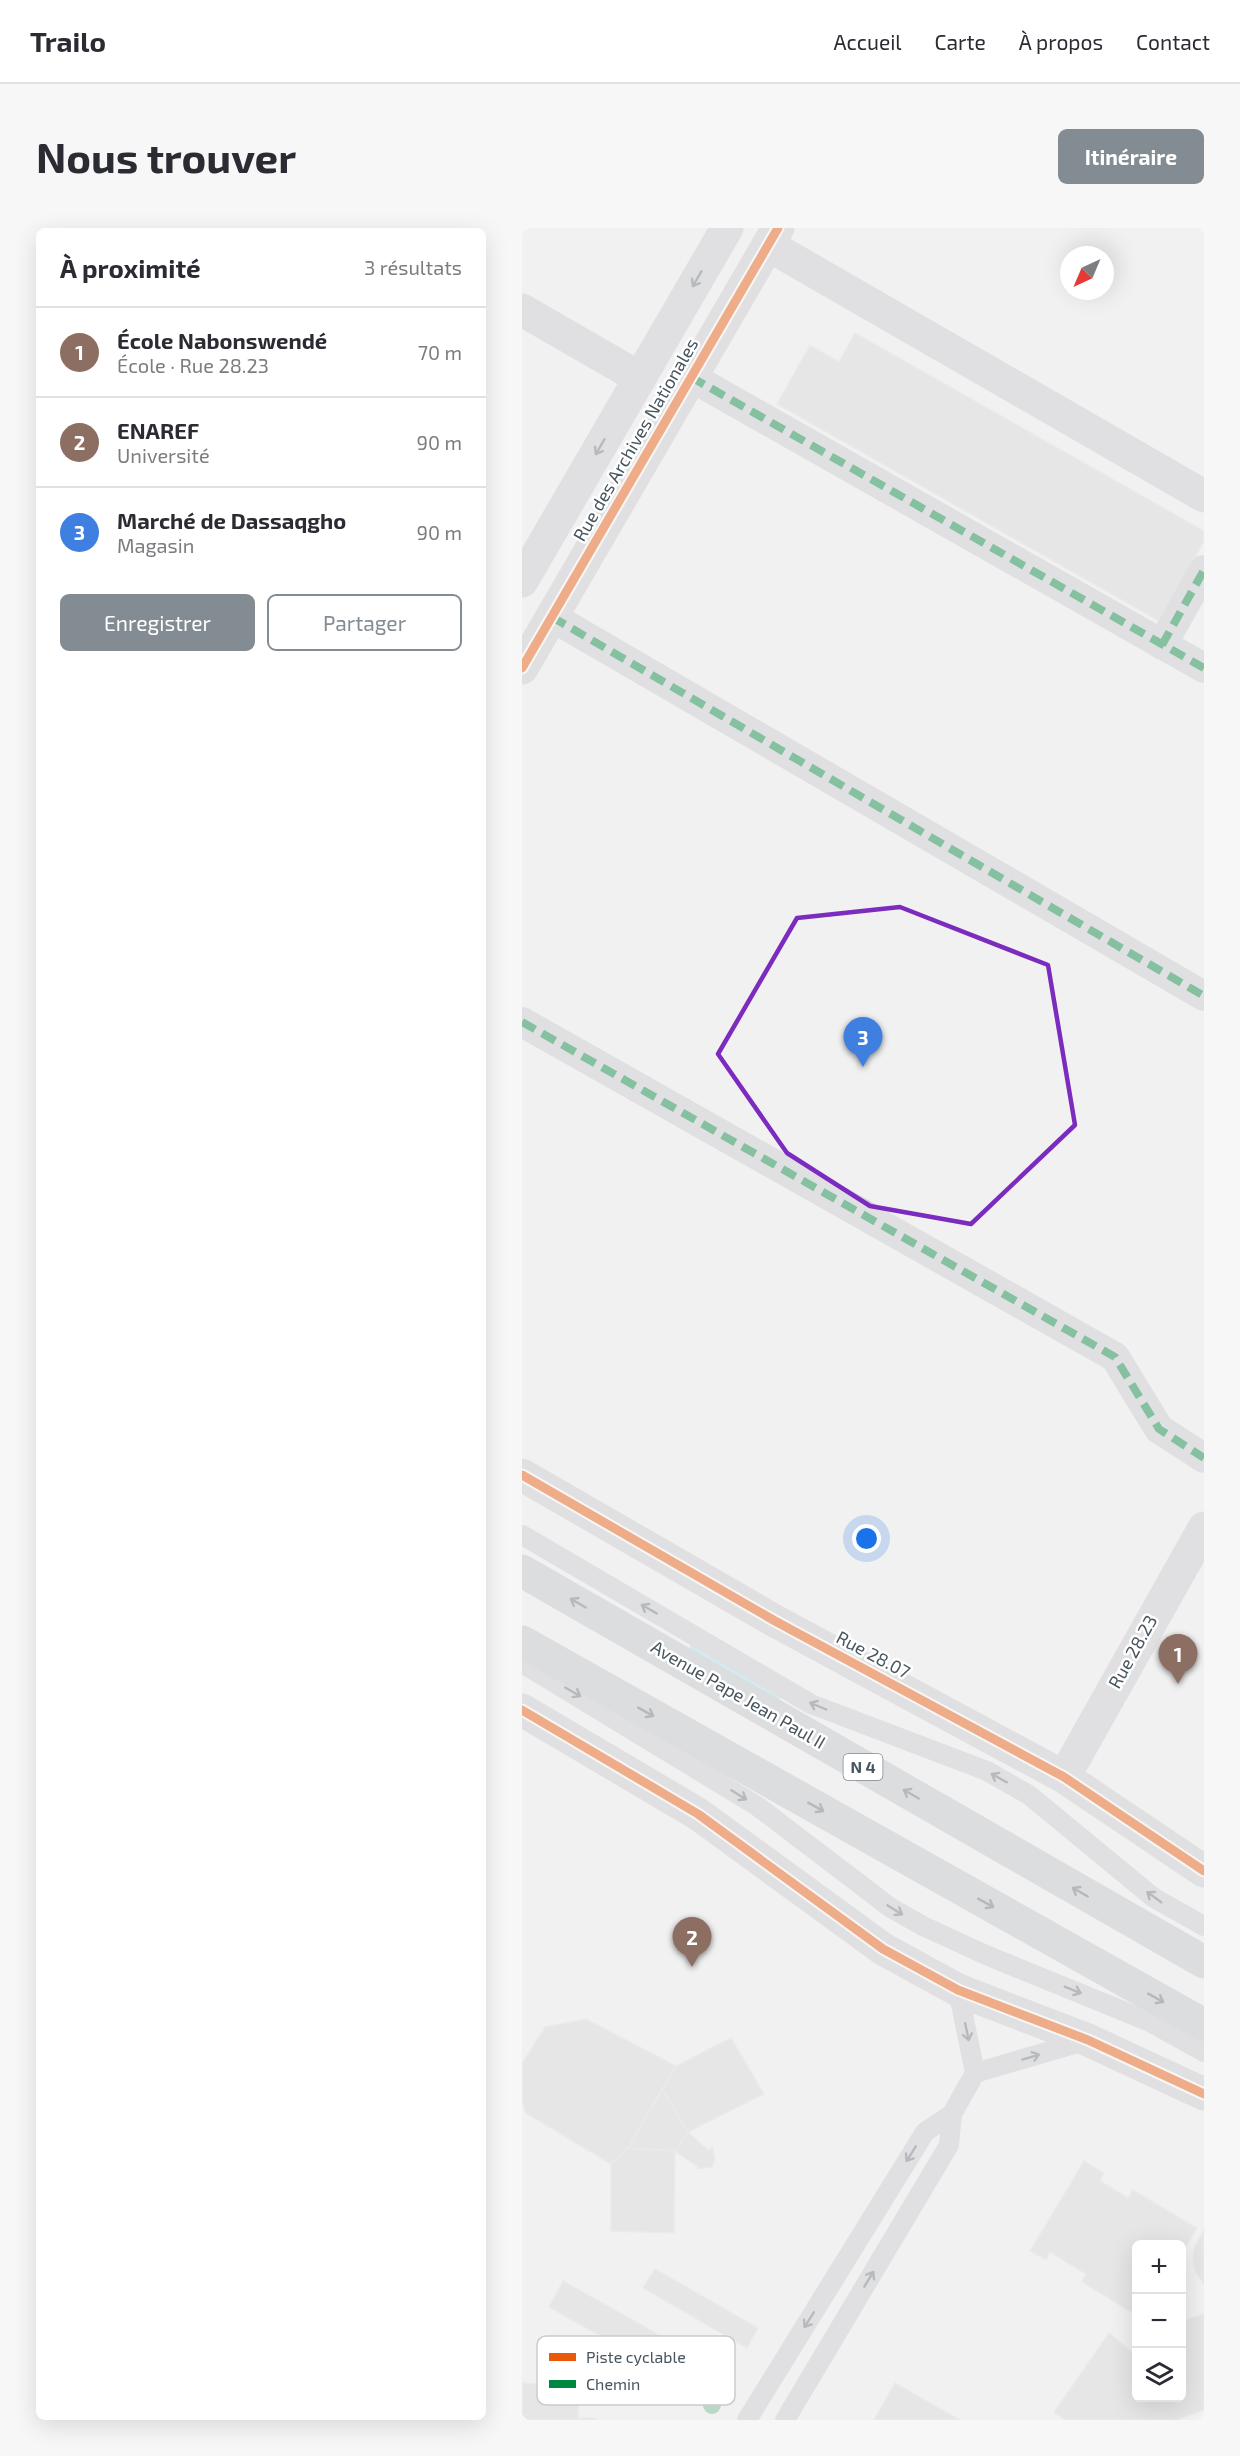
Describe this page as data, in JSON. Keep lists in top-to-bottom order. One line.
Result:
{"streets":{"highway":["Avenue Pape Jean Paul II","N 4"],"street":["Rue des Archives Nationales","Rue 28.23","Rue 28.07"]},"crossings":[["Rue 28.23","Rue 28.07"]],"legend":["Piste cyclable","Chemin"],"north":"bottom left","page":{"header":"Trailo","nav":["Accueil","Carte","À propos","Contact"],"buttons":["Itinéraire",["Enregistrer","Partager"]],"title":"Nous trouver","heading":["À proximité","3 résultats"],"list":[{"mark":"1","name":"École Nabonswendé","note":"École · Rue 28.23","value":"70 m"},{"mark":"2","name":"ENAREF","note":"Université","value":"90 m"},{"mark":"3","name":"Marché de Dassaqgho","note":"Magasin","value":"90 m"}],"pins":["3","1","2"],"map_buttons":["+","−"]}}
